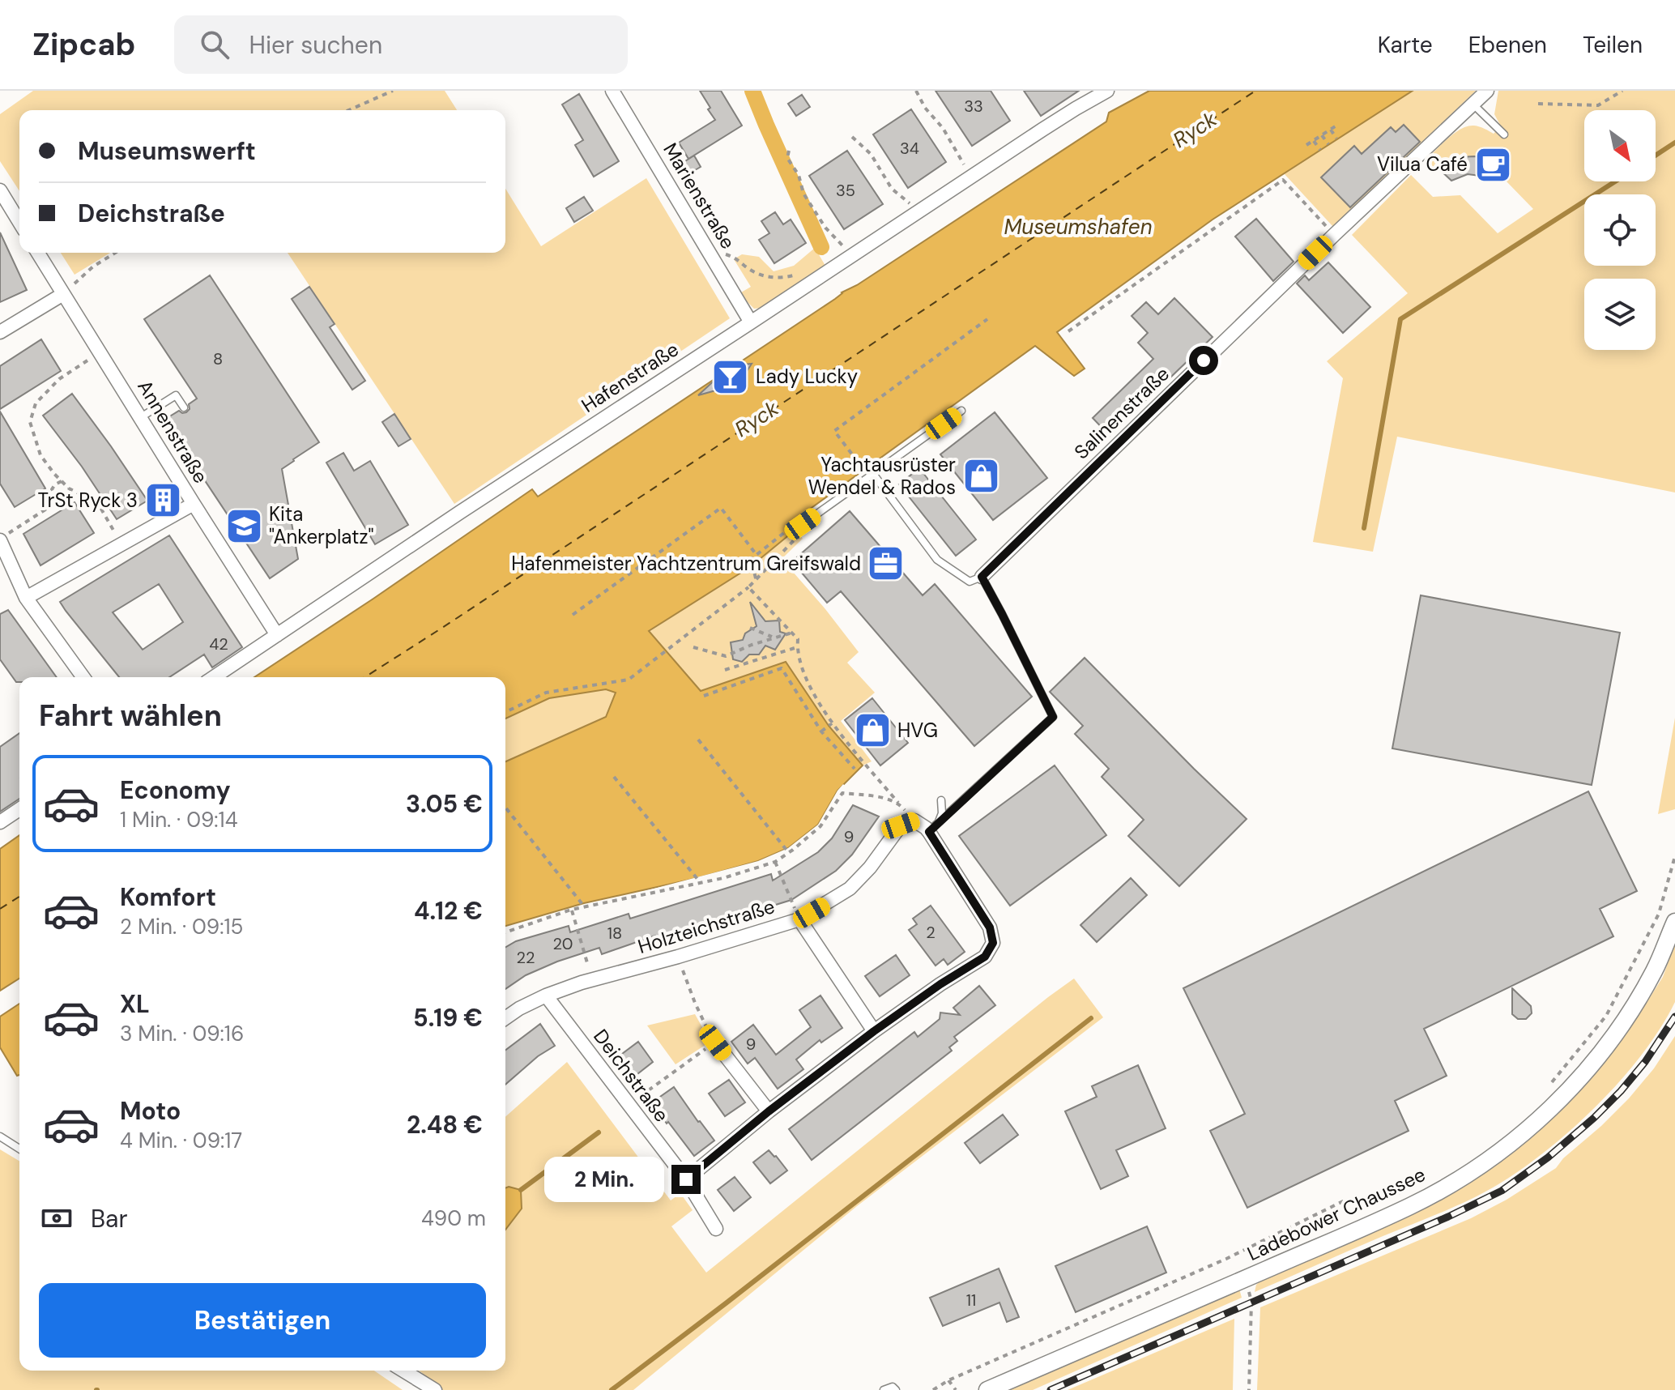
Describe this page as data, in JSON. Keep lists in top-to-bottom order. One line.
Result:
{"streets":{"street":["Marienstraße","Hafenstraße","Salinenstraße","Annenstraße","Holzteichstraße","Deichstraße","Ladebower Chaussee"]},"crossings":[["Marienstraße","Hafenstraße"],["Hafenstraße","Annenstraße"],["Holzteichstraße","Deichstraße"]],"water":["Ryck","Museumshafen"],"places":{"cafe":["Vilua Café"],"bar":["Lady Lucky"],"shop":["Yachtausrüster Wendel & Rados","HVG"],"building":["TrSt Ryck 3"],"school or university":["Kita \"Ankerplatz\""],"office":["Hafenmeister Yachtzentrum Greifswald"]},"house_numbers":["33","34","35","8","42","9","2","18","20","22","9","11"],"north":"bottom right","page":{"header":"Zipcab","search":"Hier suchen","nav":["Karte","Ebenen","Teilen"],"banner":["Museumswerft","Deichstraße"],"heading":"Fahrt wählen","list":[{"name":"Economy","note":"1 Min. · 09:14","value":"3.05 €"},{"name":"Komfort","note":"2 Min. · 09:15","value":"4.12 €"},{"name":"XL","note":"3 Min. · 09:16","value":"5.19 €"},{"name":"Moto","note":"4 Min. · 09:17","value":"2.48 €"}],"bubble":"2 Min.","pay":["Bar","490 m"],"buttons":"Bestätigen"}}
